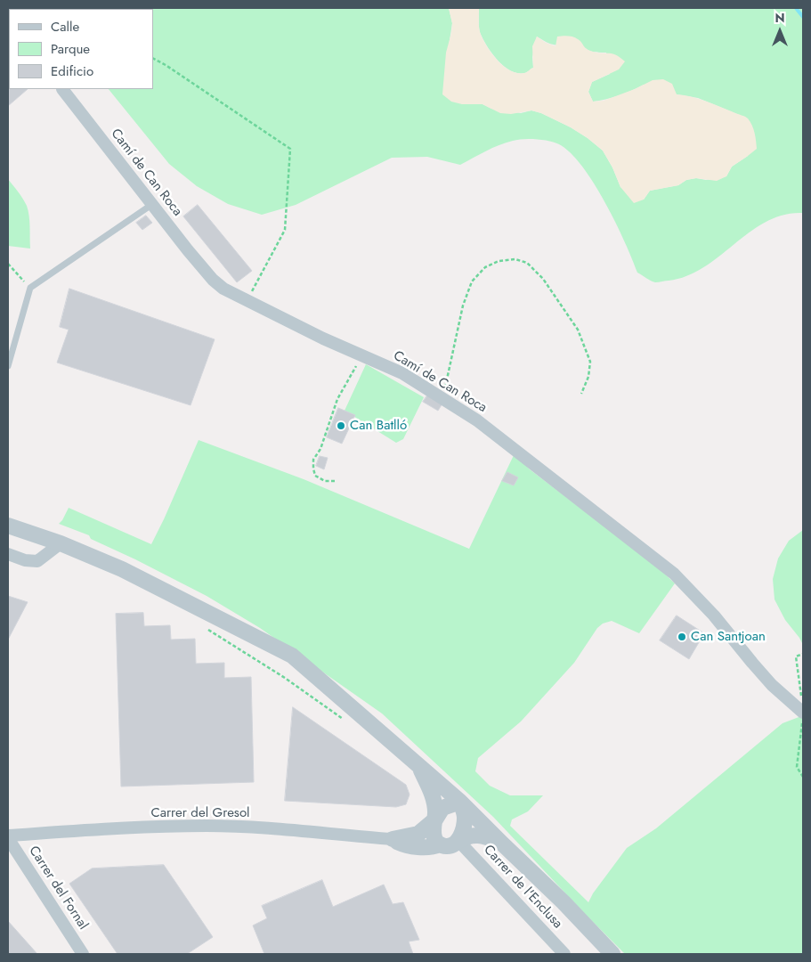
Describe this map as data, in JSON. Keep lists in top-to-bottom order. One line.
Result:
{"streets":{"street":["Camí de Can Roca","Carrer del Gresol","Carrer de l'Enclusa","Carrer del Fornal"]},"crossings":[["Carrer del Gresol","Carrer del Fornal"]],"places":["Can Batlló","Can Santjoan"],"legend":["Calle","Parque","Edificio"],"north":"top"}
